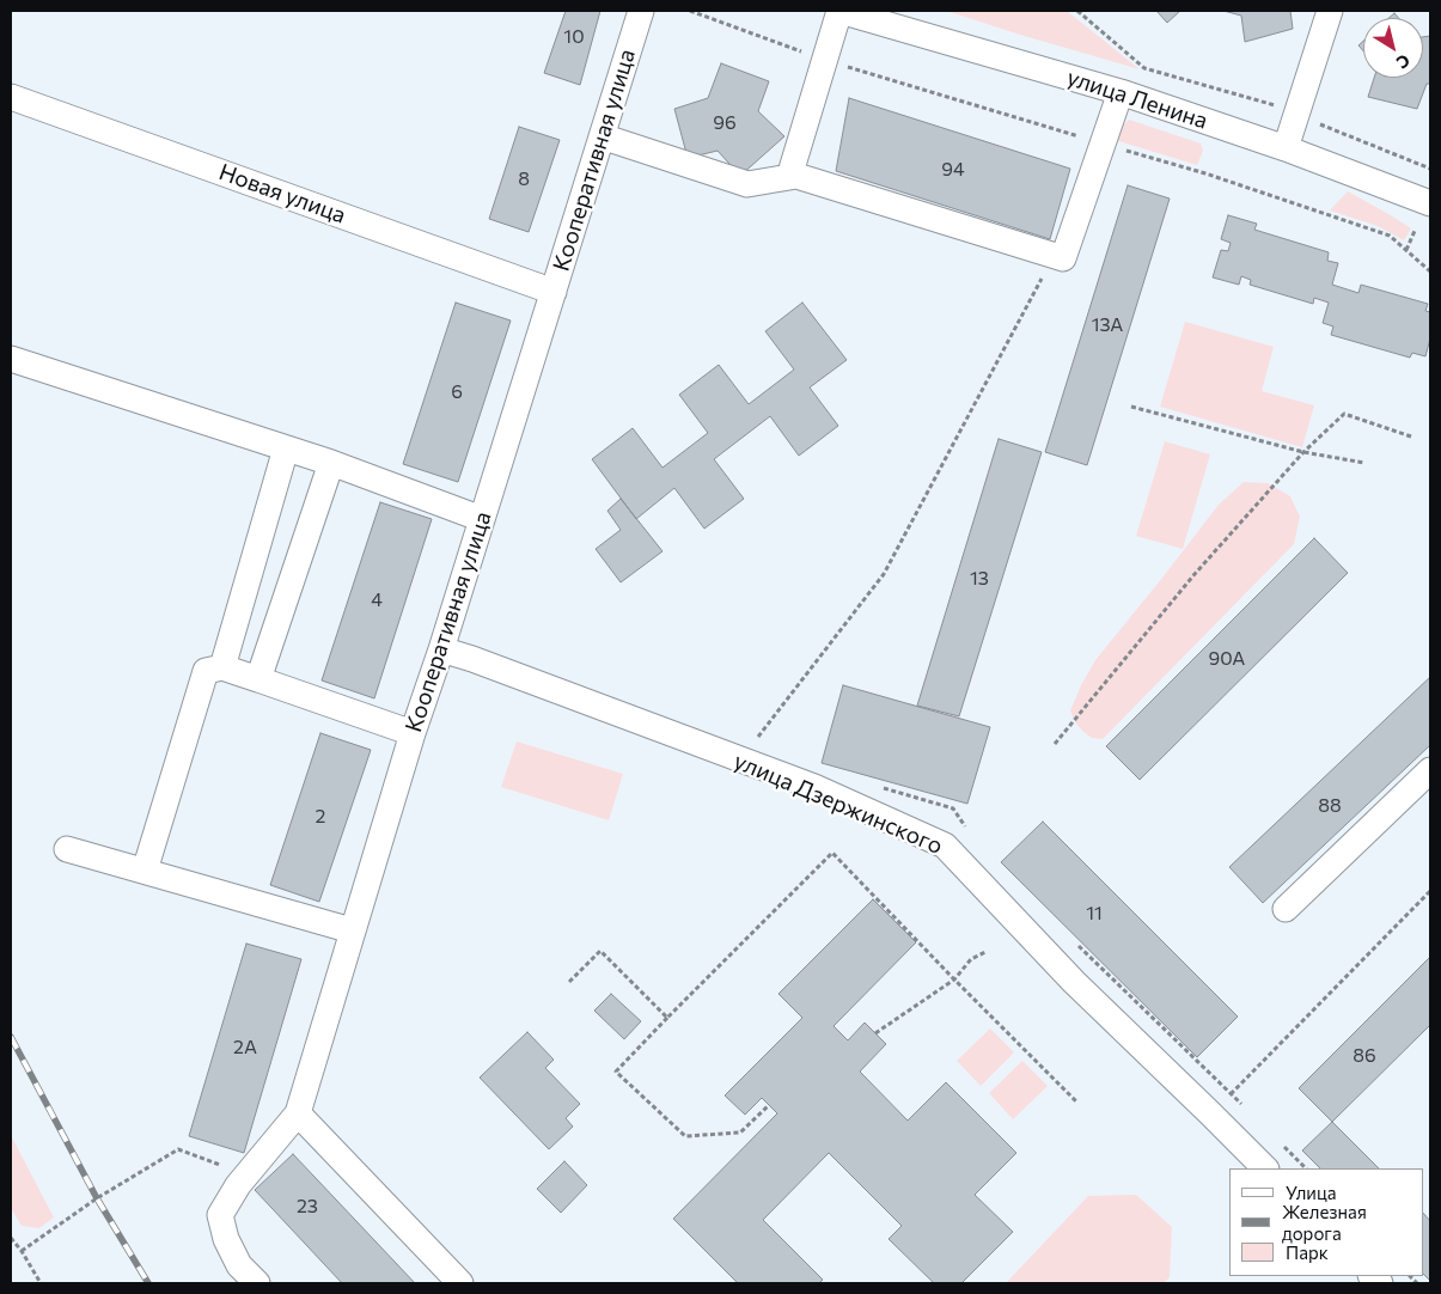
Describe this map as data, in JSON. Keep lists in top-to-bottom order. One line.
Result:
{"streets":{"street":["улица Ленина","Кооперативная улица","Новая улица","улица Дзержинского"]},"crossings":[["Кооперативная улица","Новая улица"],["Кооперативная улица","улица Дзержинского"]],"house_numbers":["10","96","94","8","13А","6","13","4","90А","88","2","11","2А","86","23"],"legend":["Улица","Железная дорога","Парк"],"north":"bottom right"}
